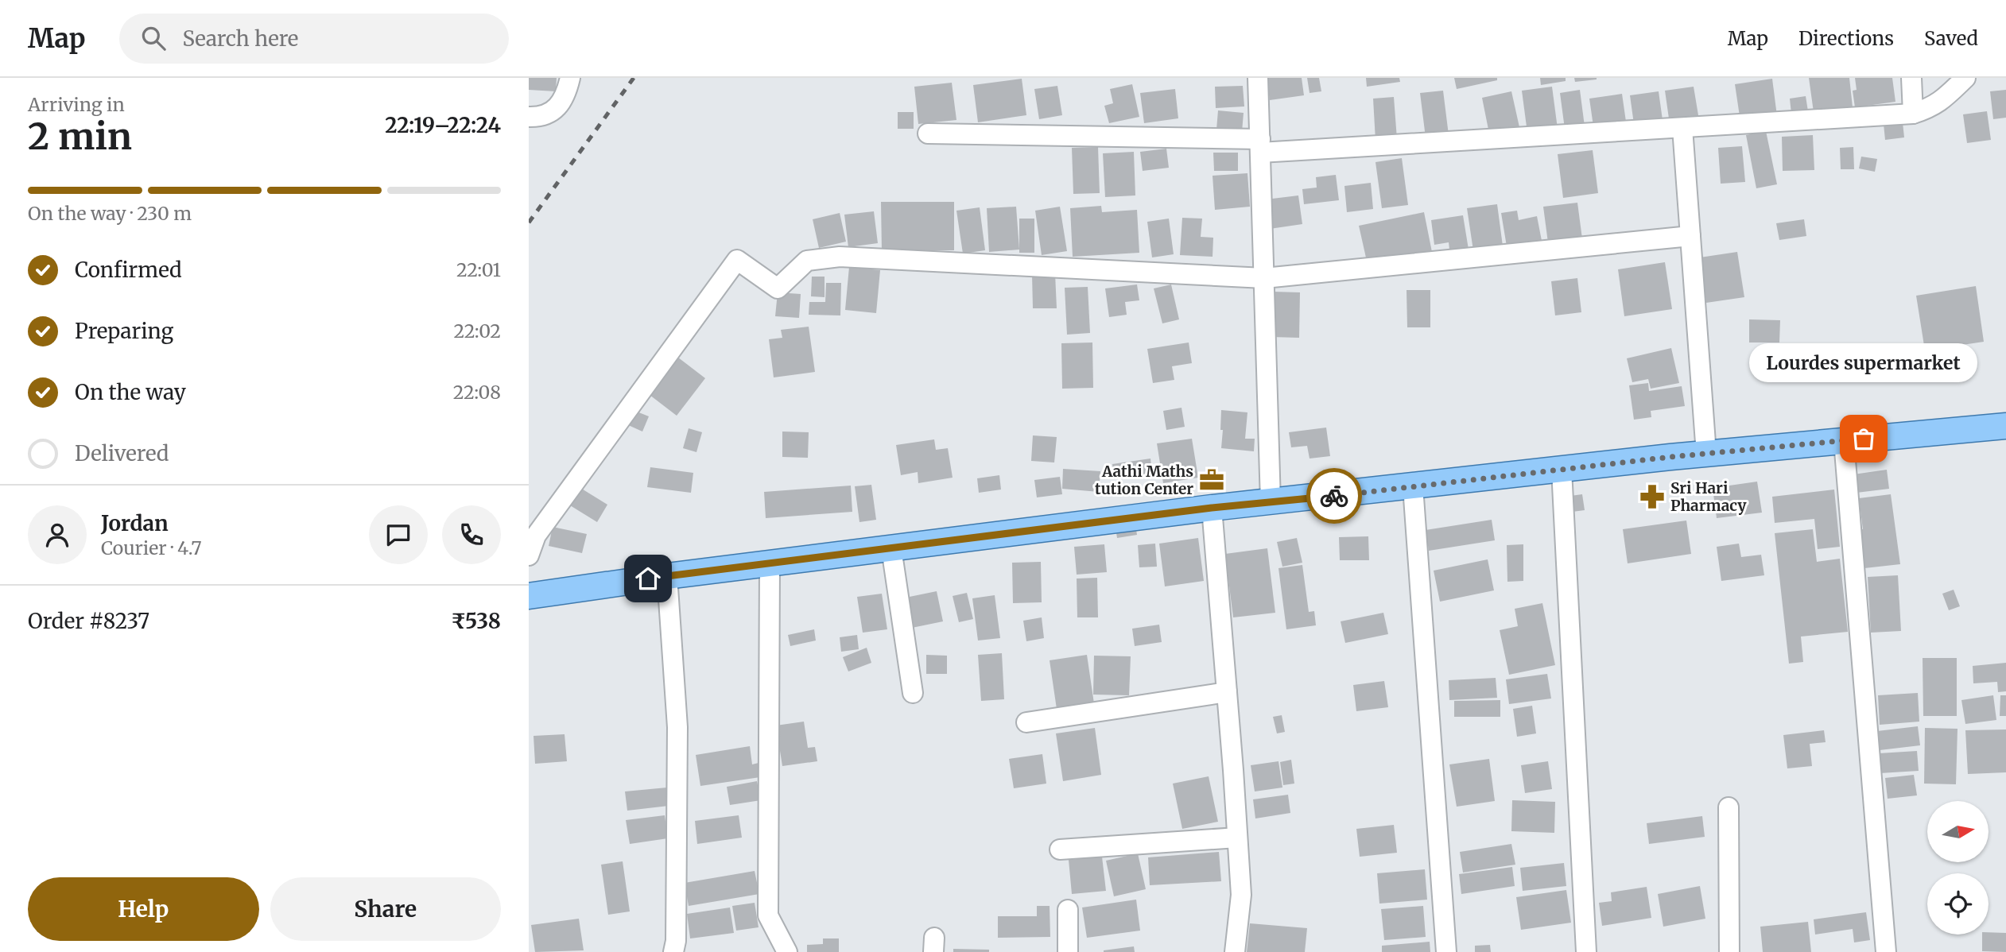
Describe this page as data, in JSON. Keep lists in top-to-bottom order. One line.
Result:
{"places":{"other":["Lourdes supermarket"],"office":["Aathi Maths tution Center"],"pharmacy":["Sri Hari Pharmacy"]},"north":"right","page":{"header":"Map","search":"Search here","nav":["Map","Directions","Saved"],"heading":["2 min","Arriving in","22:19–22:24"],"panel":["Jordan","Courier · 4.7","Order #8237","₹538"],"bar":"On the way · 230 m","list":[["Confirmed","22:01"],["Preparing","22:02"],["On the way","22:08"],"Delivered"],"bubble":"Lourdes supermarket","buttons":["Help","Share"]}}
